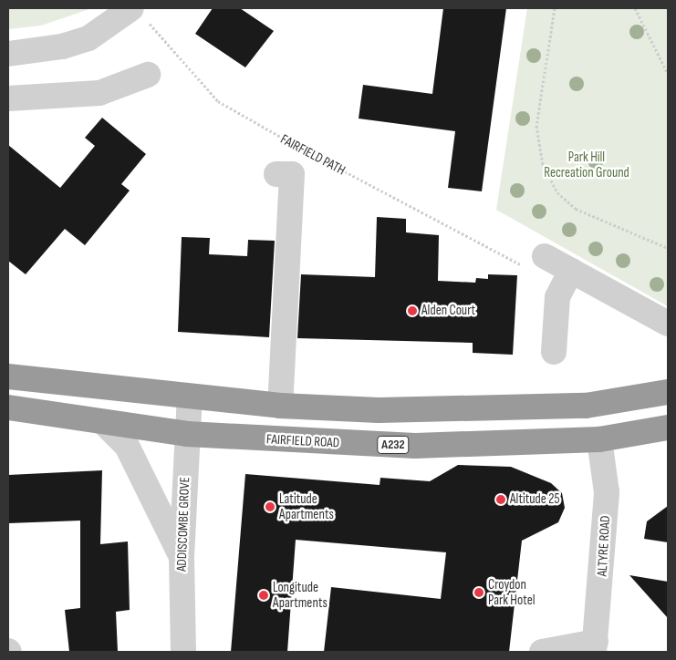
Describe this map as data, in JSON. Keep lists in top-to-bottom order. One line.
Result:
{"streets":{"highway":["FAIRFIELD ROAD","A232"],"street":["ADDISCOMBE GROVE","ALTYRE ROAD"],"path":["FAIRFIELD PATH"]},"crossings":[["FAIRFIELD ROAD","A232"],["FAIRFIELD ROAD","ADDISCOMBE GROVE"],["FAIRFIELD ROAD","ALTYRE ROAD"],["A232","ALTYRE ROAD"]],"parks":["Park Hill Recreation Ground"],"places":["Alden Court","Altitude 25","Latitude Apartments","Croydon Park Hotel","Longitude Apartments"]}
